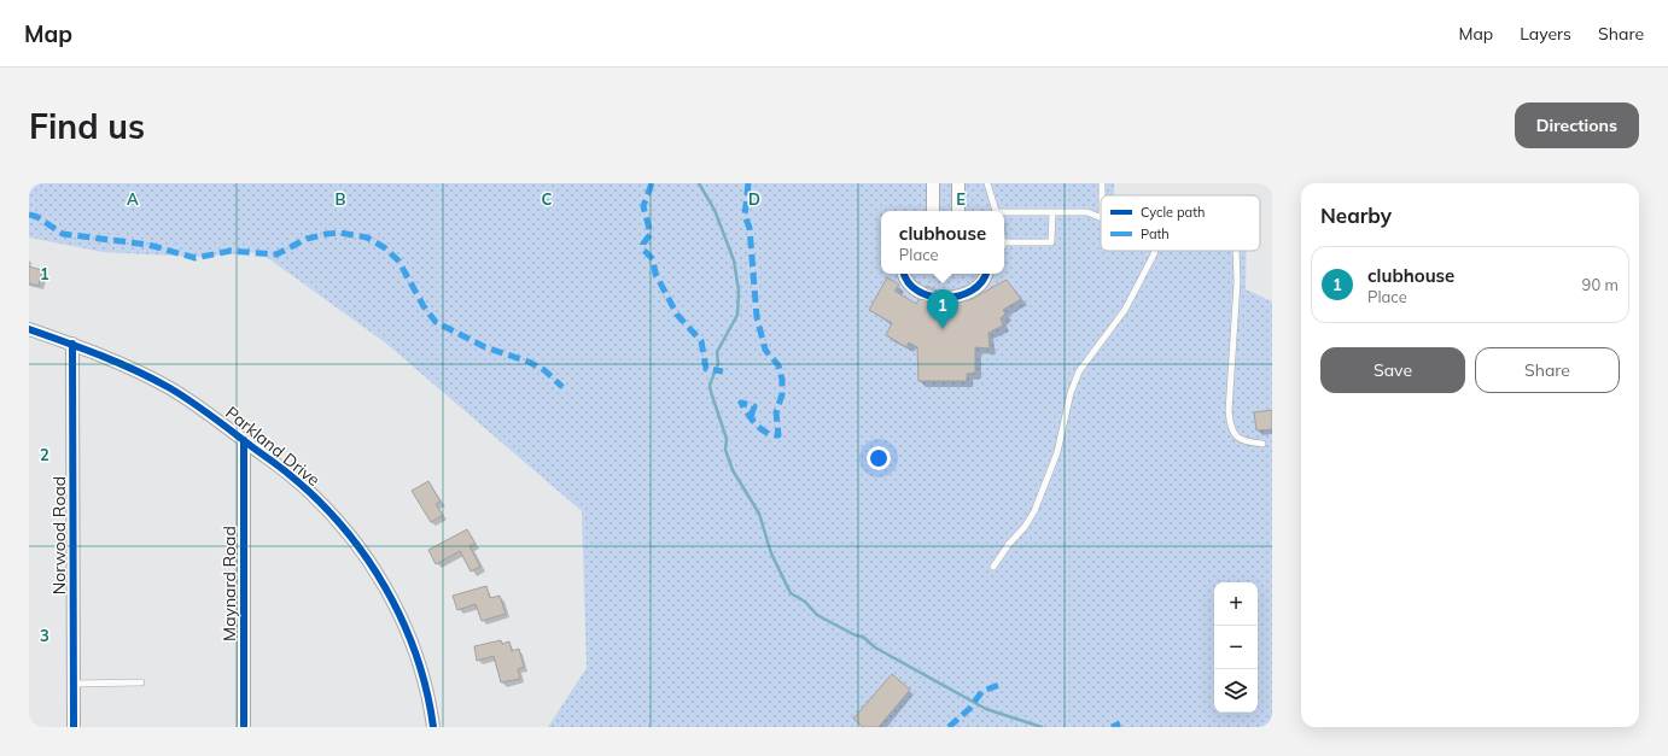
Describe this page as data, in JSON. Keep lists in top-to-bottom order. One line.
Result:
{"streets":{"street":["Parkland Drive","Norwood Road","Maynard Road"]},"crossings":[["Parkland Drive","Norwood Road"],["Parkland Drive","Maynard Road"]],"legend":["Cycle path","Path"],"page":{"header":"Map","nav":["Map","Layers","Share"],"buttons":["Directions",["Save","Share"]],"title":"Find us","heading":"Nearby","popup":["clubhouse","Place"],"list":[{"mark":"1","name":"clubhouse","note":"Place","value":"90 m"}],"pins":"1","map_buttons":["+","−"]},"grid":{"columns":["A","B","C","D","E"],"rows":["1","2","3"]}}
